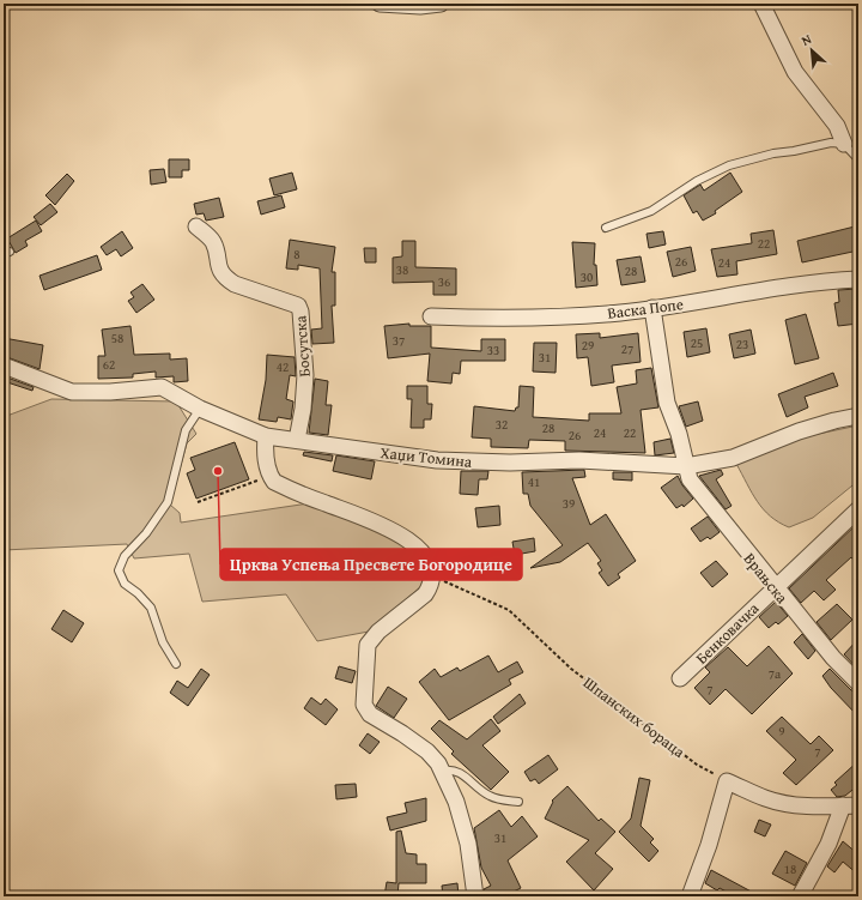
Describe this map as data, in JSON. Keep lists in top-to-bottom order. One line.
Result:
{"streets":{"street":["Васка Попе","Босутска","Хаџи Томина","Врањска","Бенковачка"],"path":["Шпанских бораца"]},"crossings":[["Васка Попе","Врањска"],["Босутска","Хаџи Томина"],["Хаџи Томина","Врањска"],["Врањска","Бенковачка"]],"places":["Црква Успења Пресвете Богородице"],"house_numbers":["22","8","26","24","38","28","30","36","58","37","25","23","29","27","33","31","62","42","32","28","24","22","26","41","39","7a","7","9","7","31","18"],"north":"top left"}
